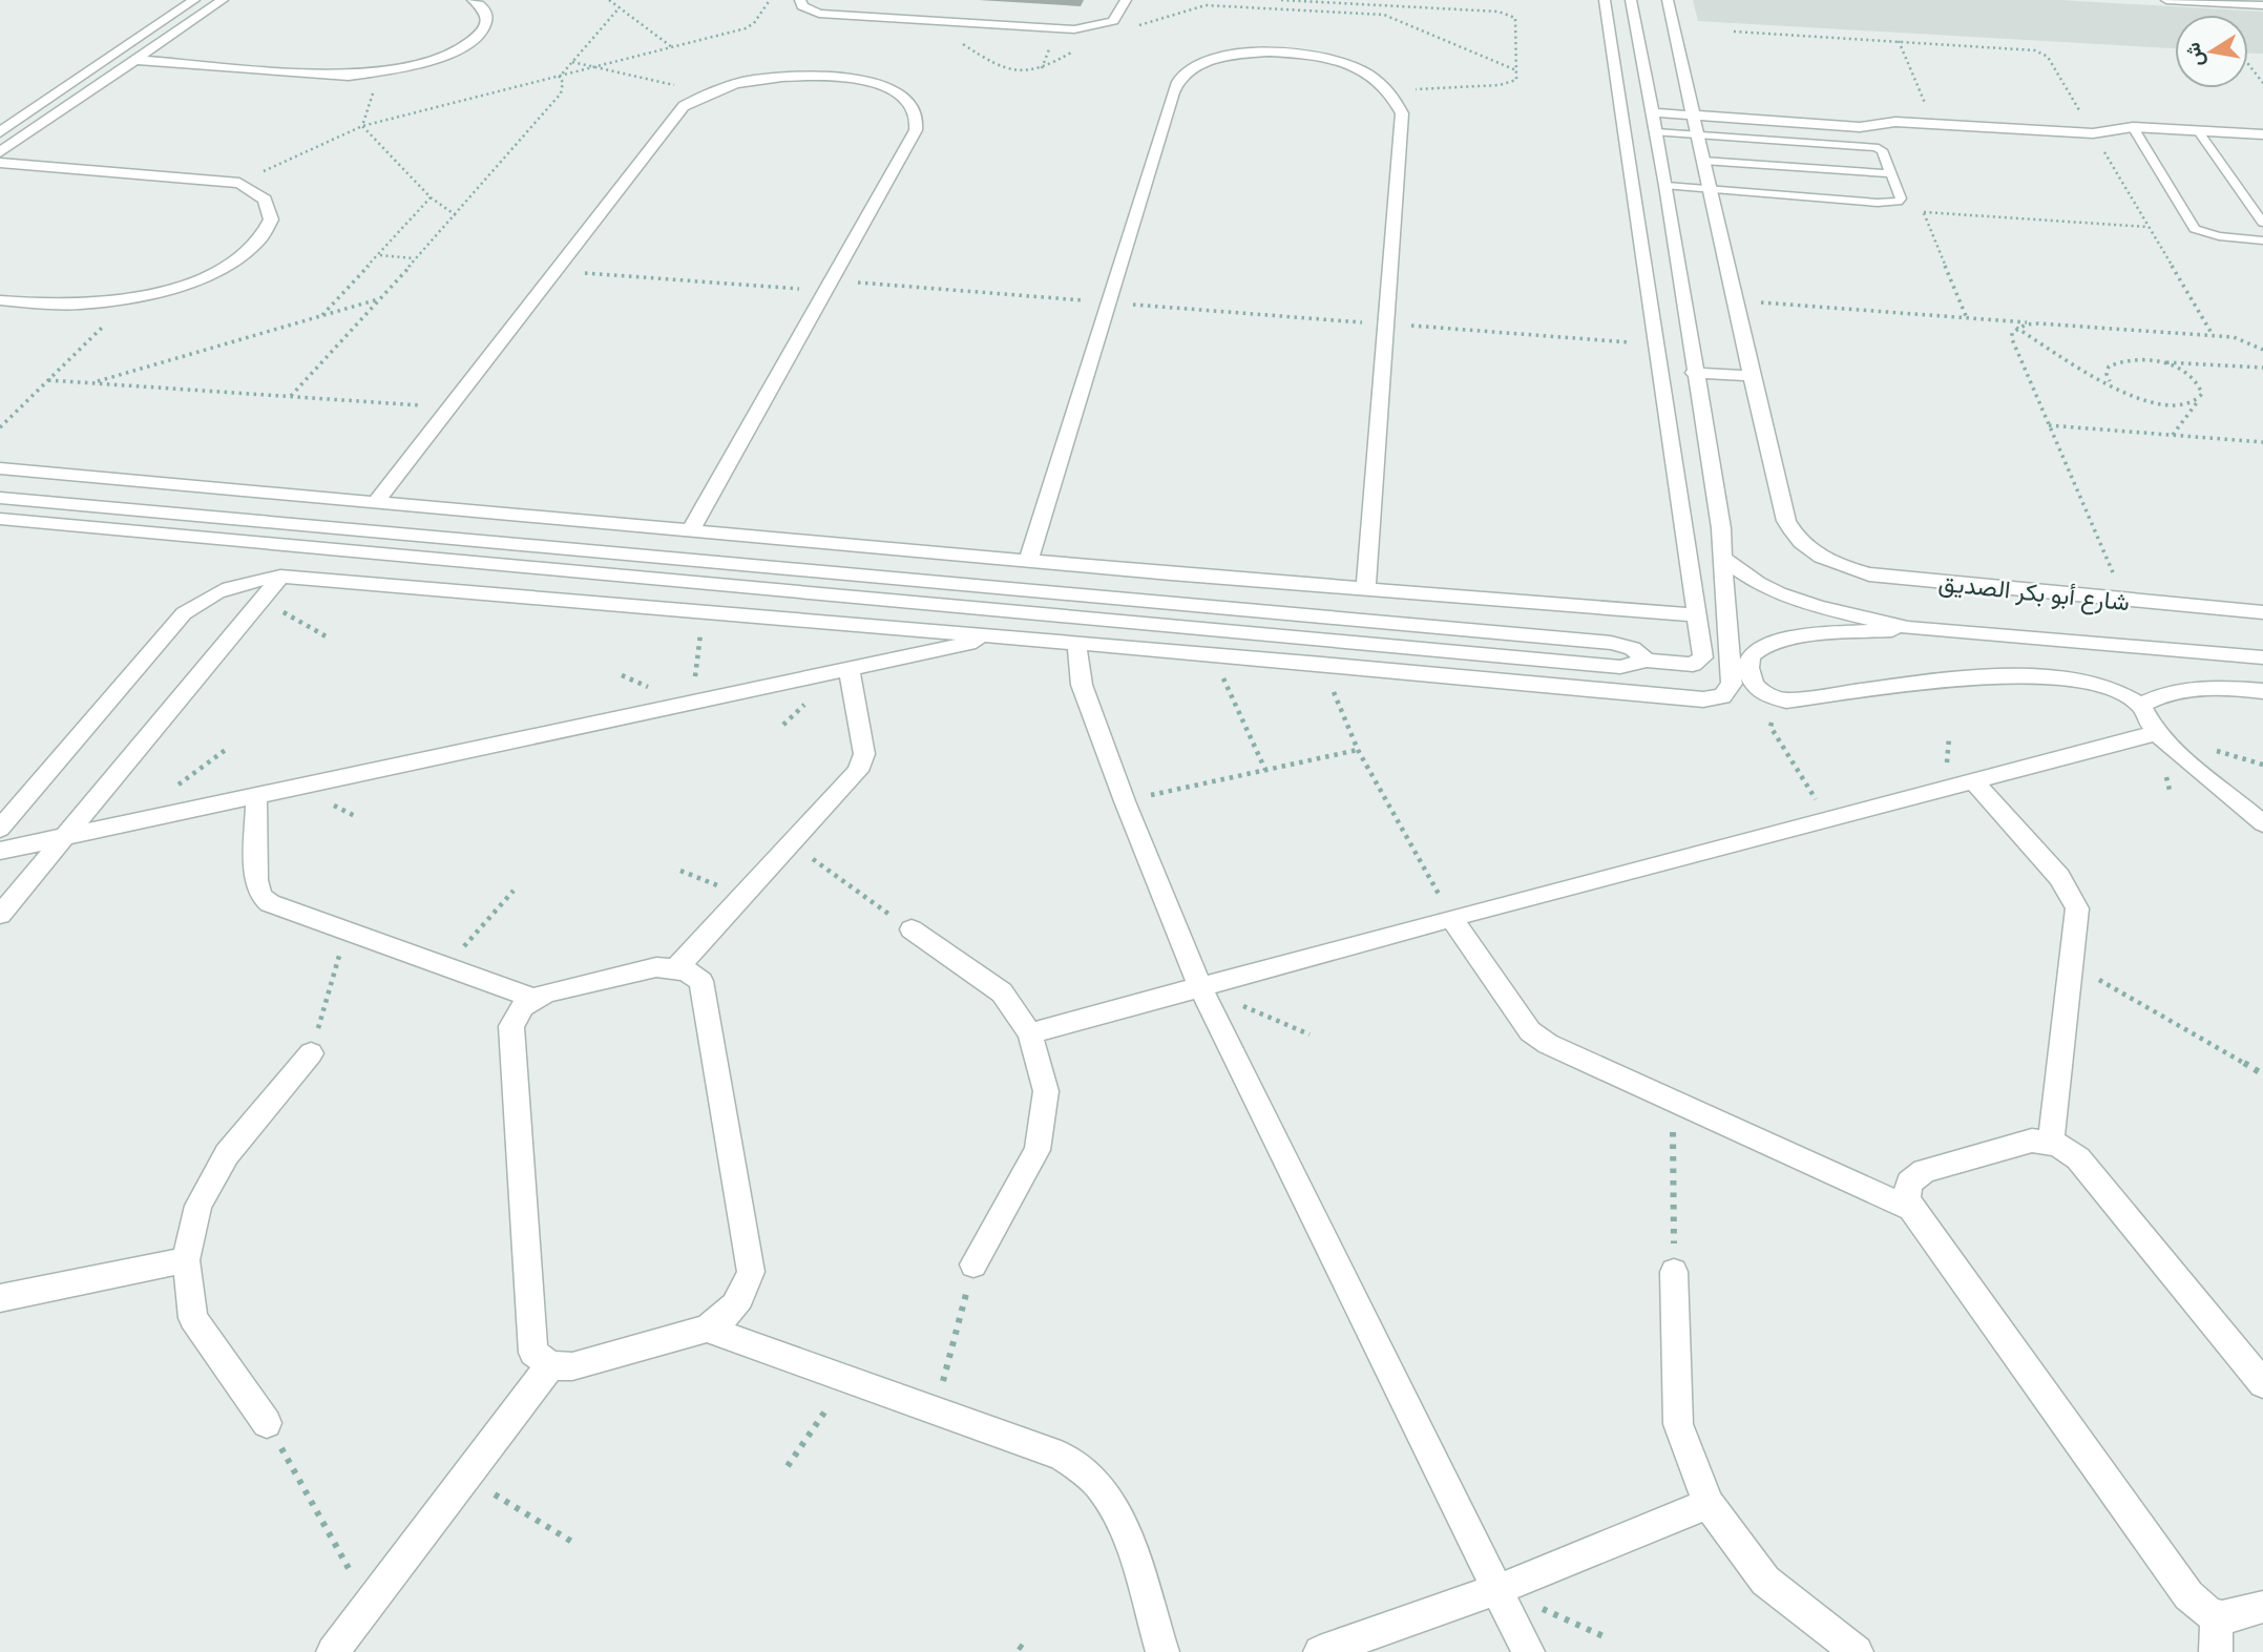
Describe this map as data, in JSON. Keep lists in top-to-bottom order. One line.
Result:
{"streets":{"street":["شارع أبو بكر الصديق"]},"north":"left"}
